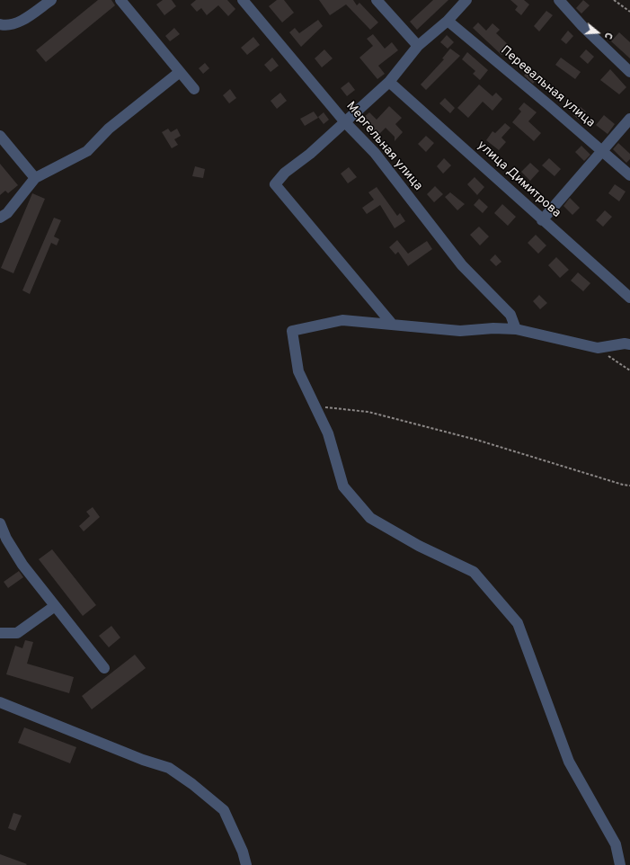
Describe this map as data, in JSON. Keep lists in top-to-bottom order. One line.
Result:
{"streets":{"street":["Перевальная улица","Мергельная улица","улица Димитрова"]},"north":"right"}
